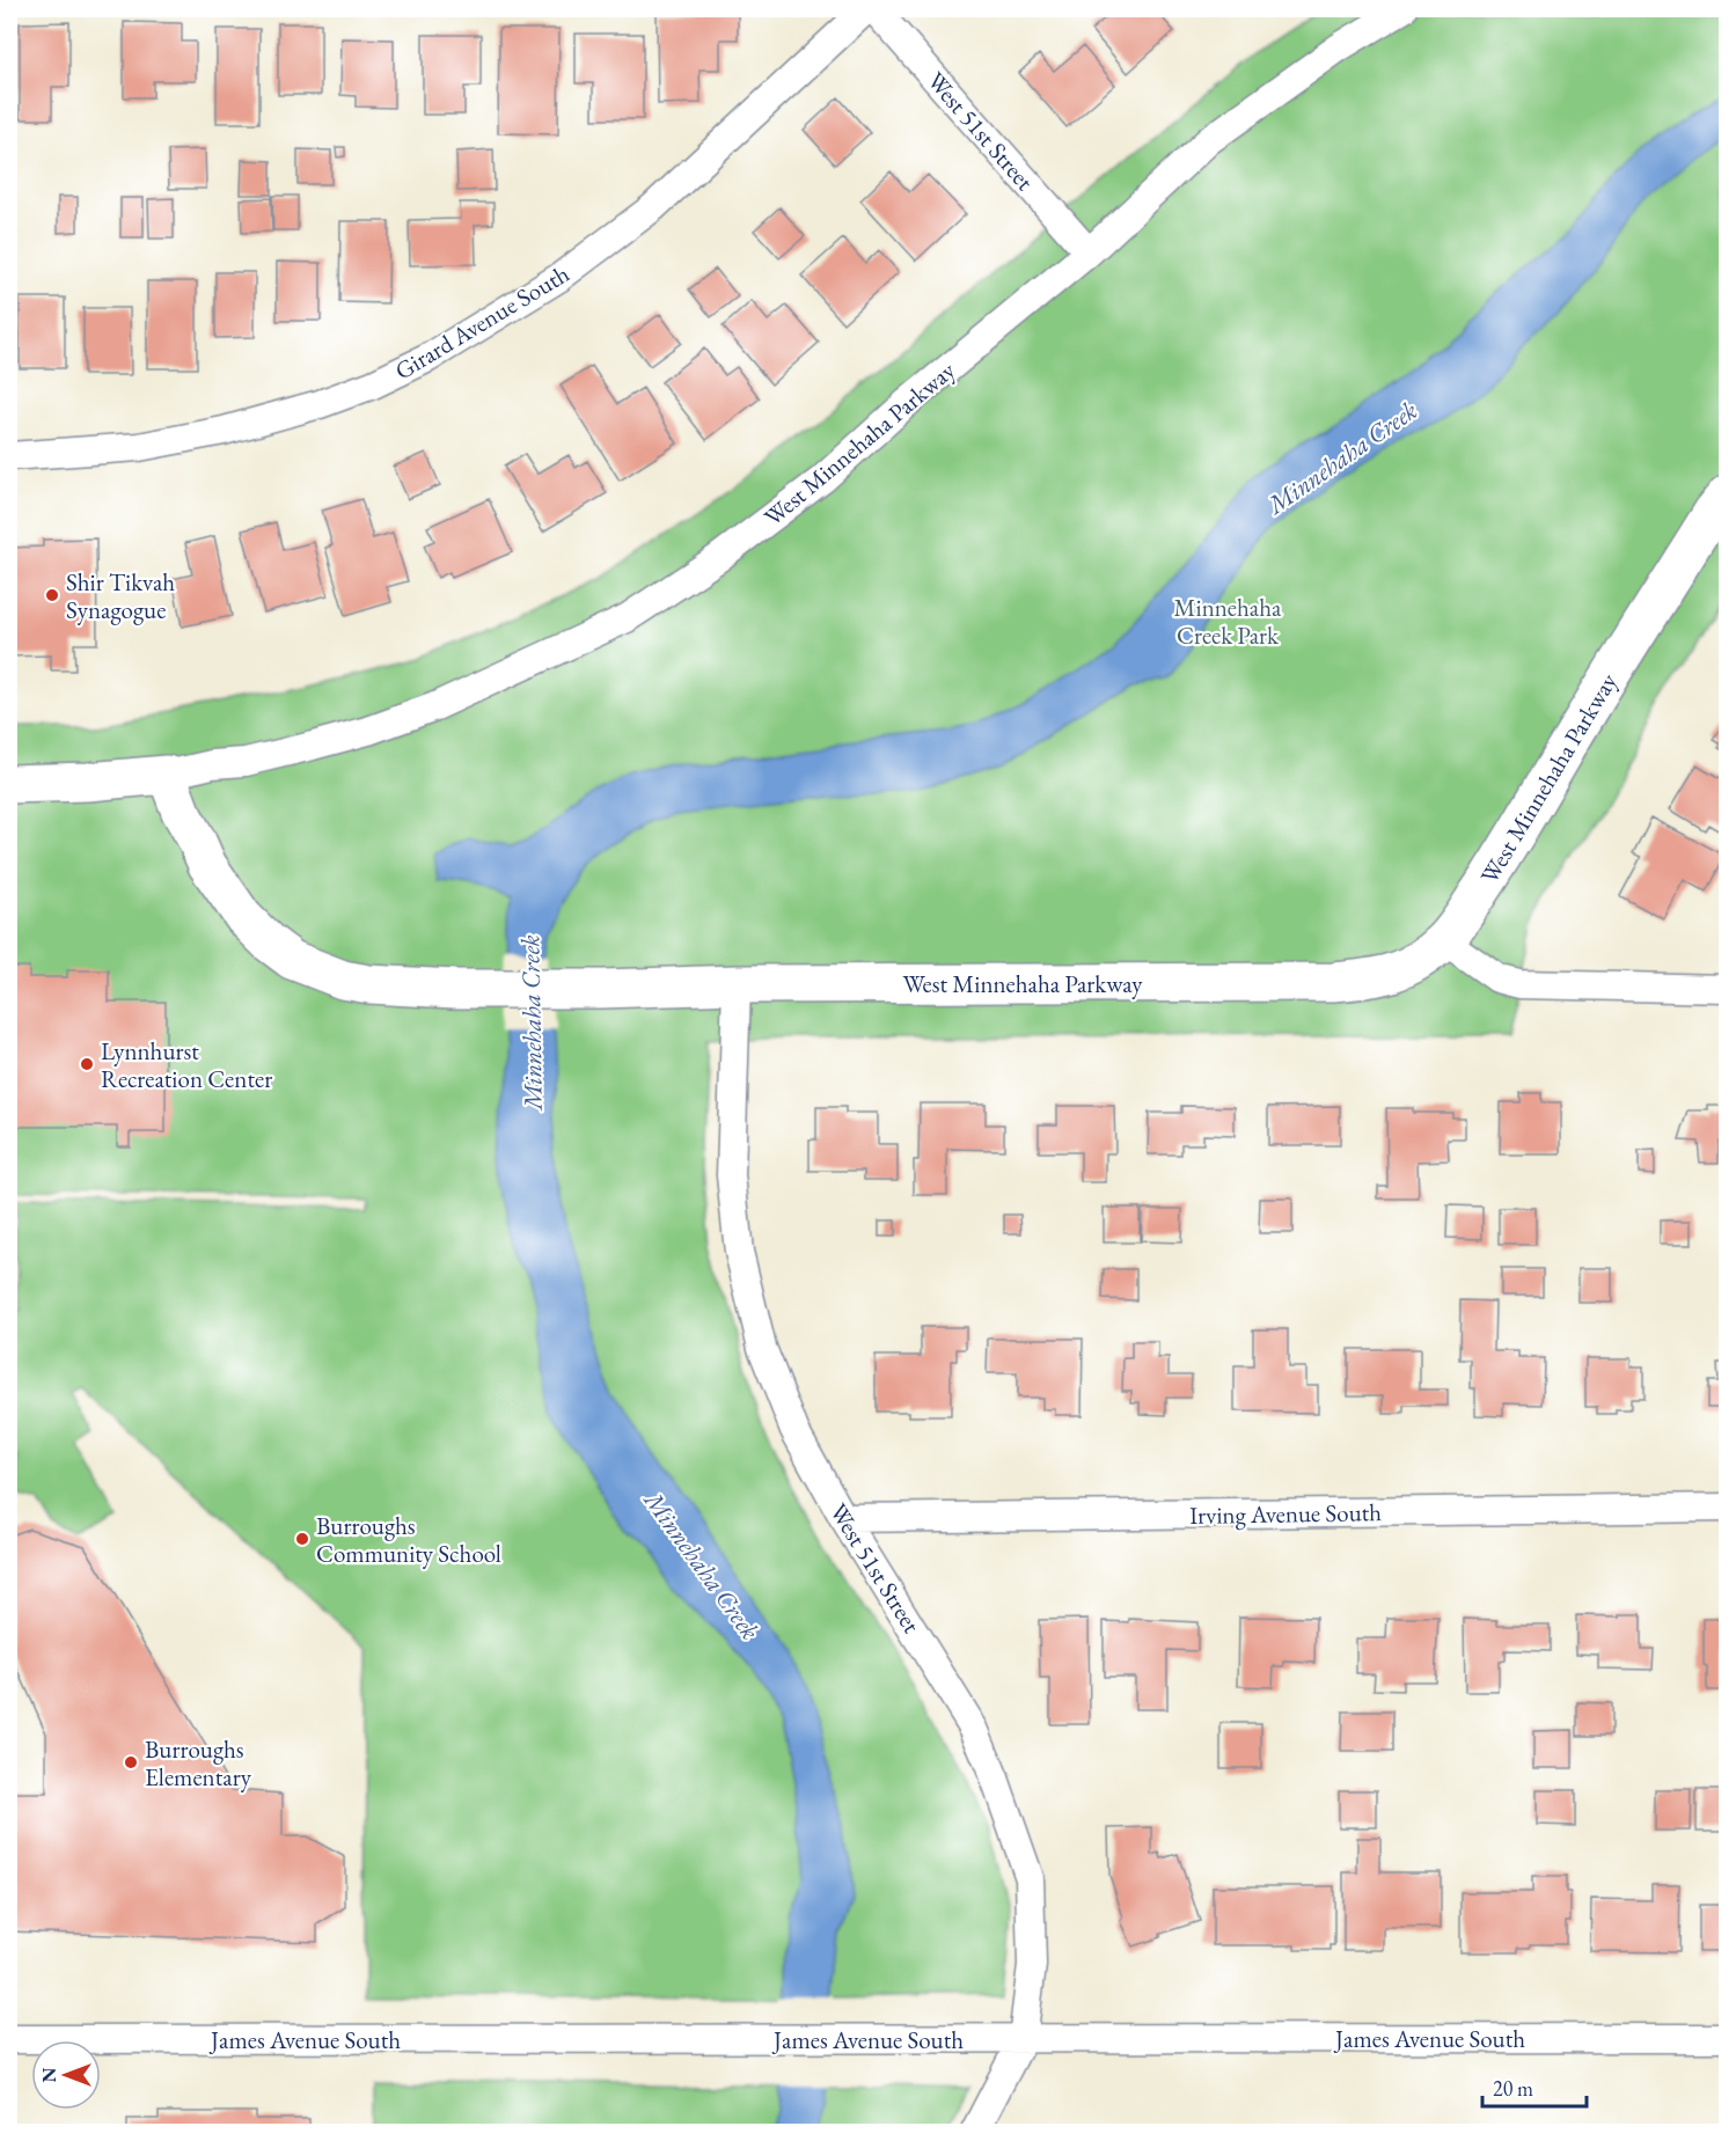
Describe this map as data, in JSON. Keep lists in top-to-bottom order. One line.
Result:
{"streets":{"street":["West 51st Street","Girard Avenue South","West Minnehaha Parkway","Irving Avenue South","James Avenue South"]},"crossings":[["West 51st Street","West Minnehaha Parkway"],["West 51st Street","Irving Avenue South"],["West 51st Street","James Avenue South"]],"water":["Minnehaha Creek"],"parks":["Minnehaha Creek Park"],"places":["Shir Tikvah Synagogue","Lynnhurst Recreation Center","Burroughs Community School","Burroughs Elementary"],"scale_bar":"20 m","north":"left"}
